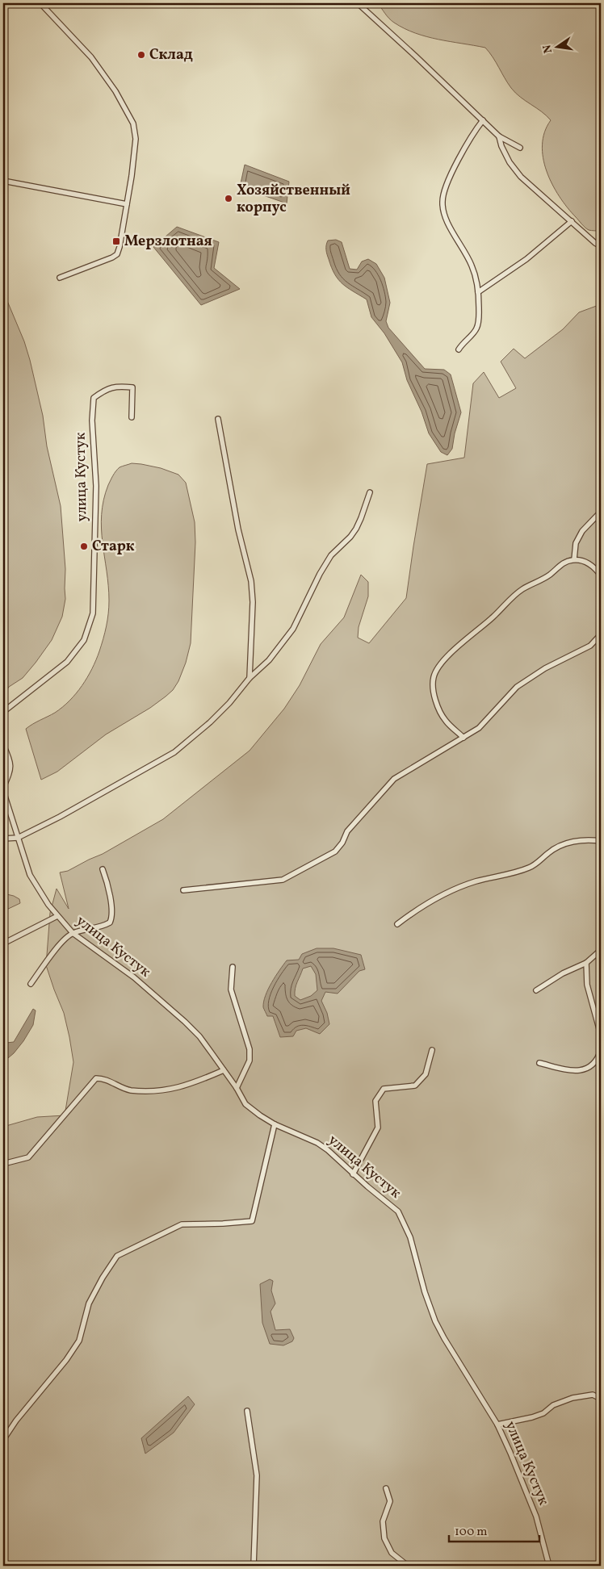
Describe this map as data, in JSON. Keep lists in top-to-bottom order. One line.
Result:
{"streets":{"street":["улица Кустук"]},"places":{"other":["Склад","Хозяйственный корпус","Старк"],"transit":["Мерзлотная"]},"scale_bar":"100 m","north":"left"}
